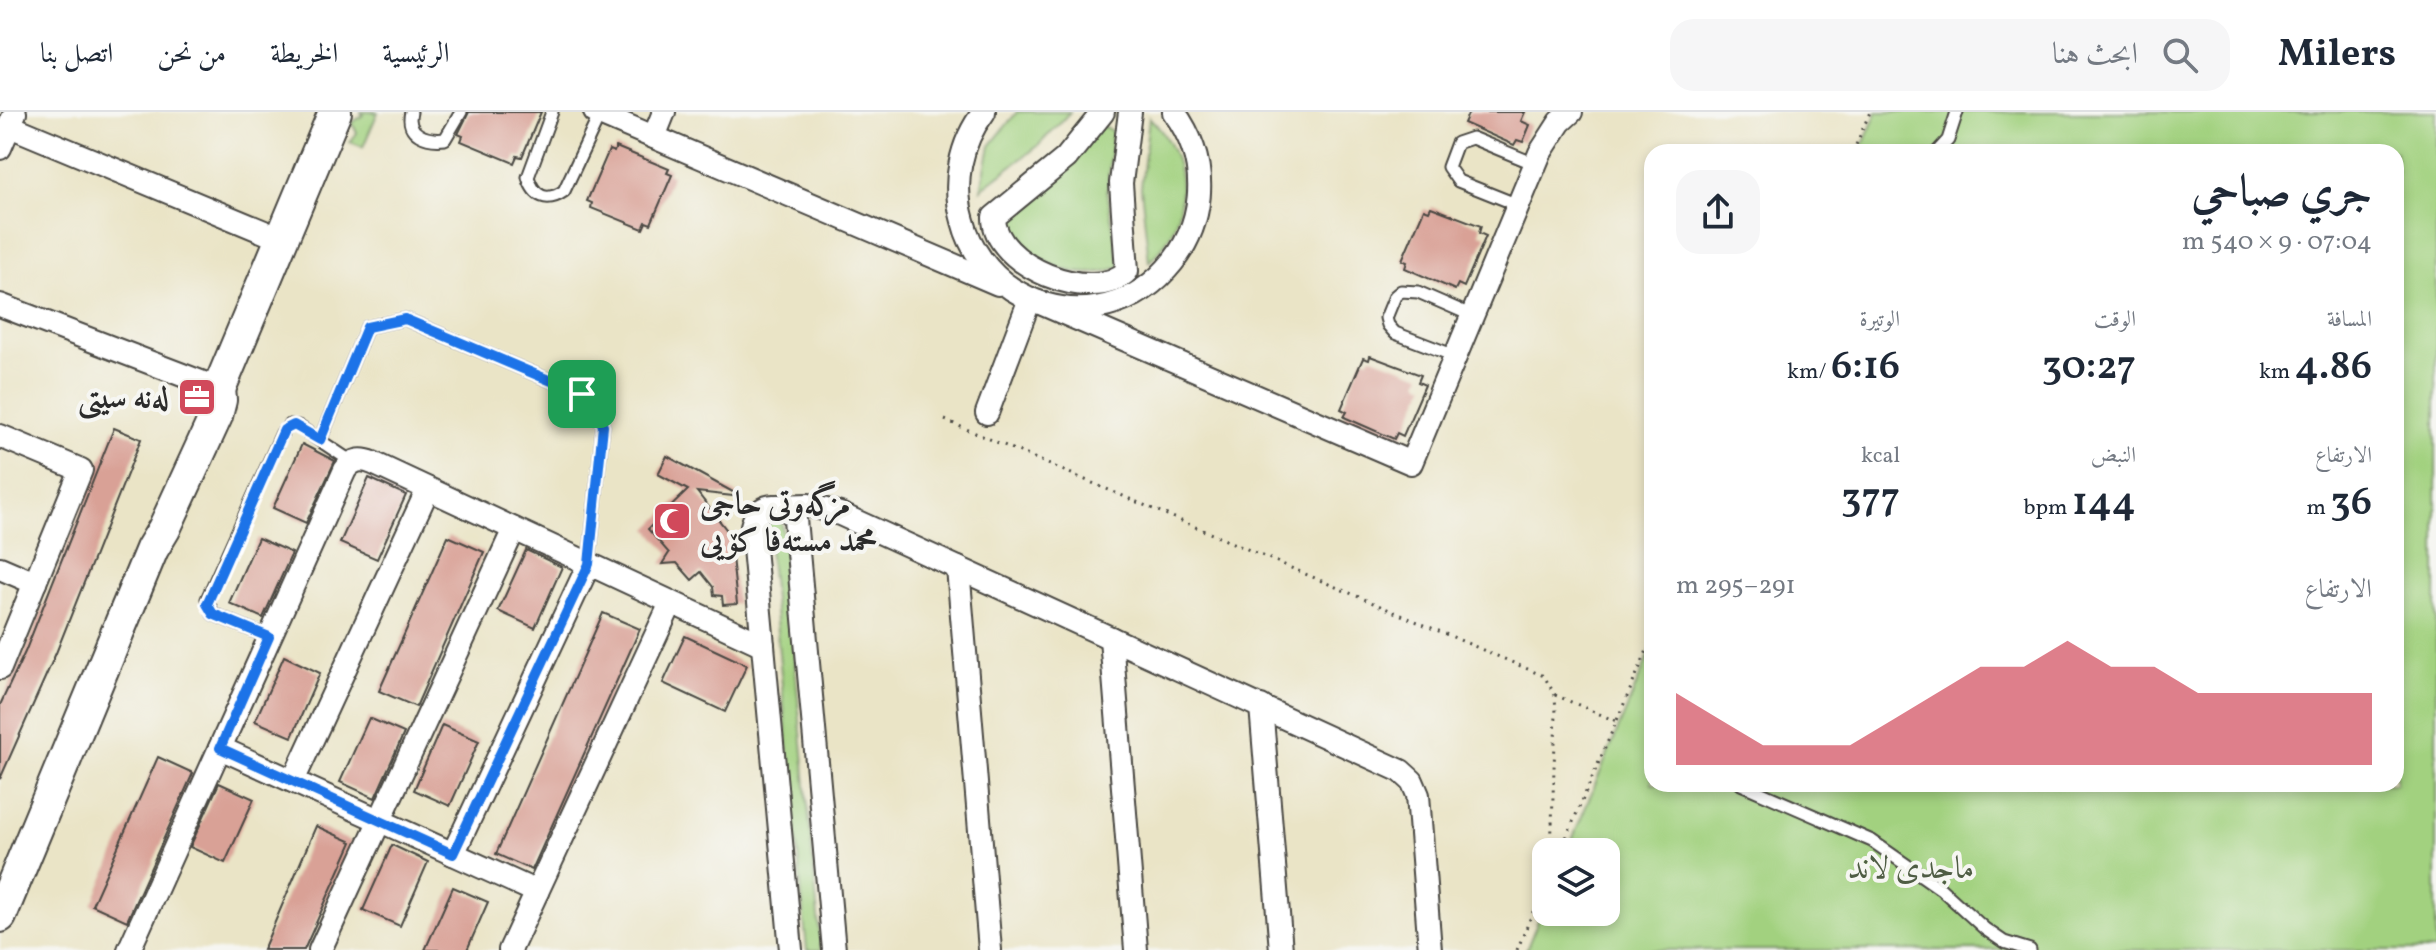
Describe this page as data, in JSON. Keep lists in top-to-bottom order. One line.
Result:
{"parks":["ماجدی لاند"],"places":{"office":["لەنە سیتی"],"mosque":["مزگەوتی حاجی محمد مستەفا کۆیی"]},"page":{"header":"Milers","search":"ابحث هنا","nav":["الرئيسية","الخريطة","من نحن","اتصل بنا"],"heading":["جري صباحي","07:04 · 9 × 540 m"],"stats":[["المسافة","4.86 km"],["الوقت","30:27"],["الوتيرة","6:16 /km"],["الارتفاع","36 m"],["النبض","144 bpm"],["kcal","377"]],"chart":["الارتفاع","291–295 m"]}}
